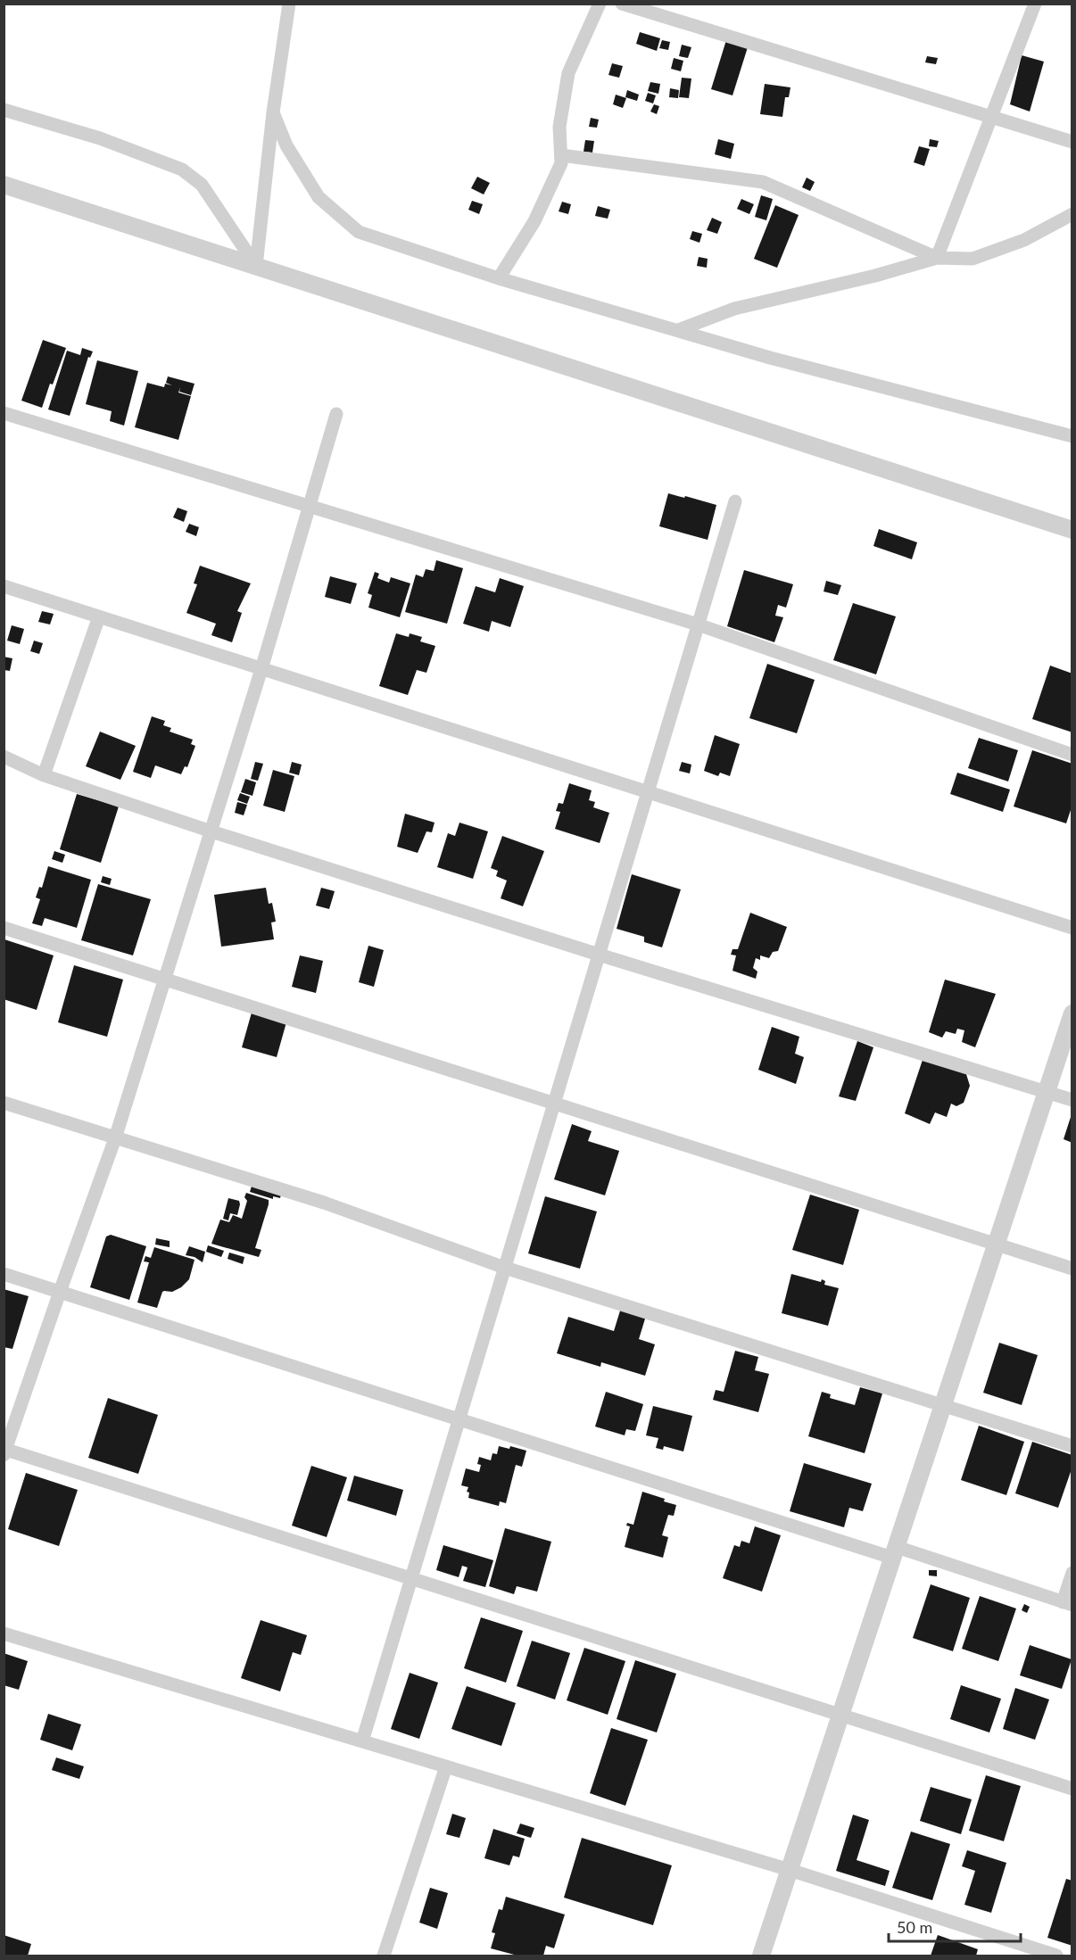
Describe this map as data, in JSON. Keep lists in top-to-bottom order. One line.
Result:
{"scale_bar":"50 m"}
